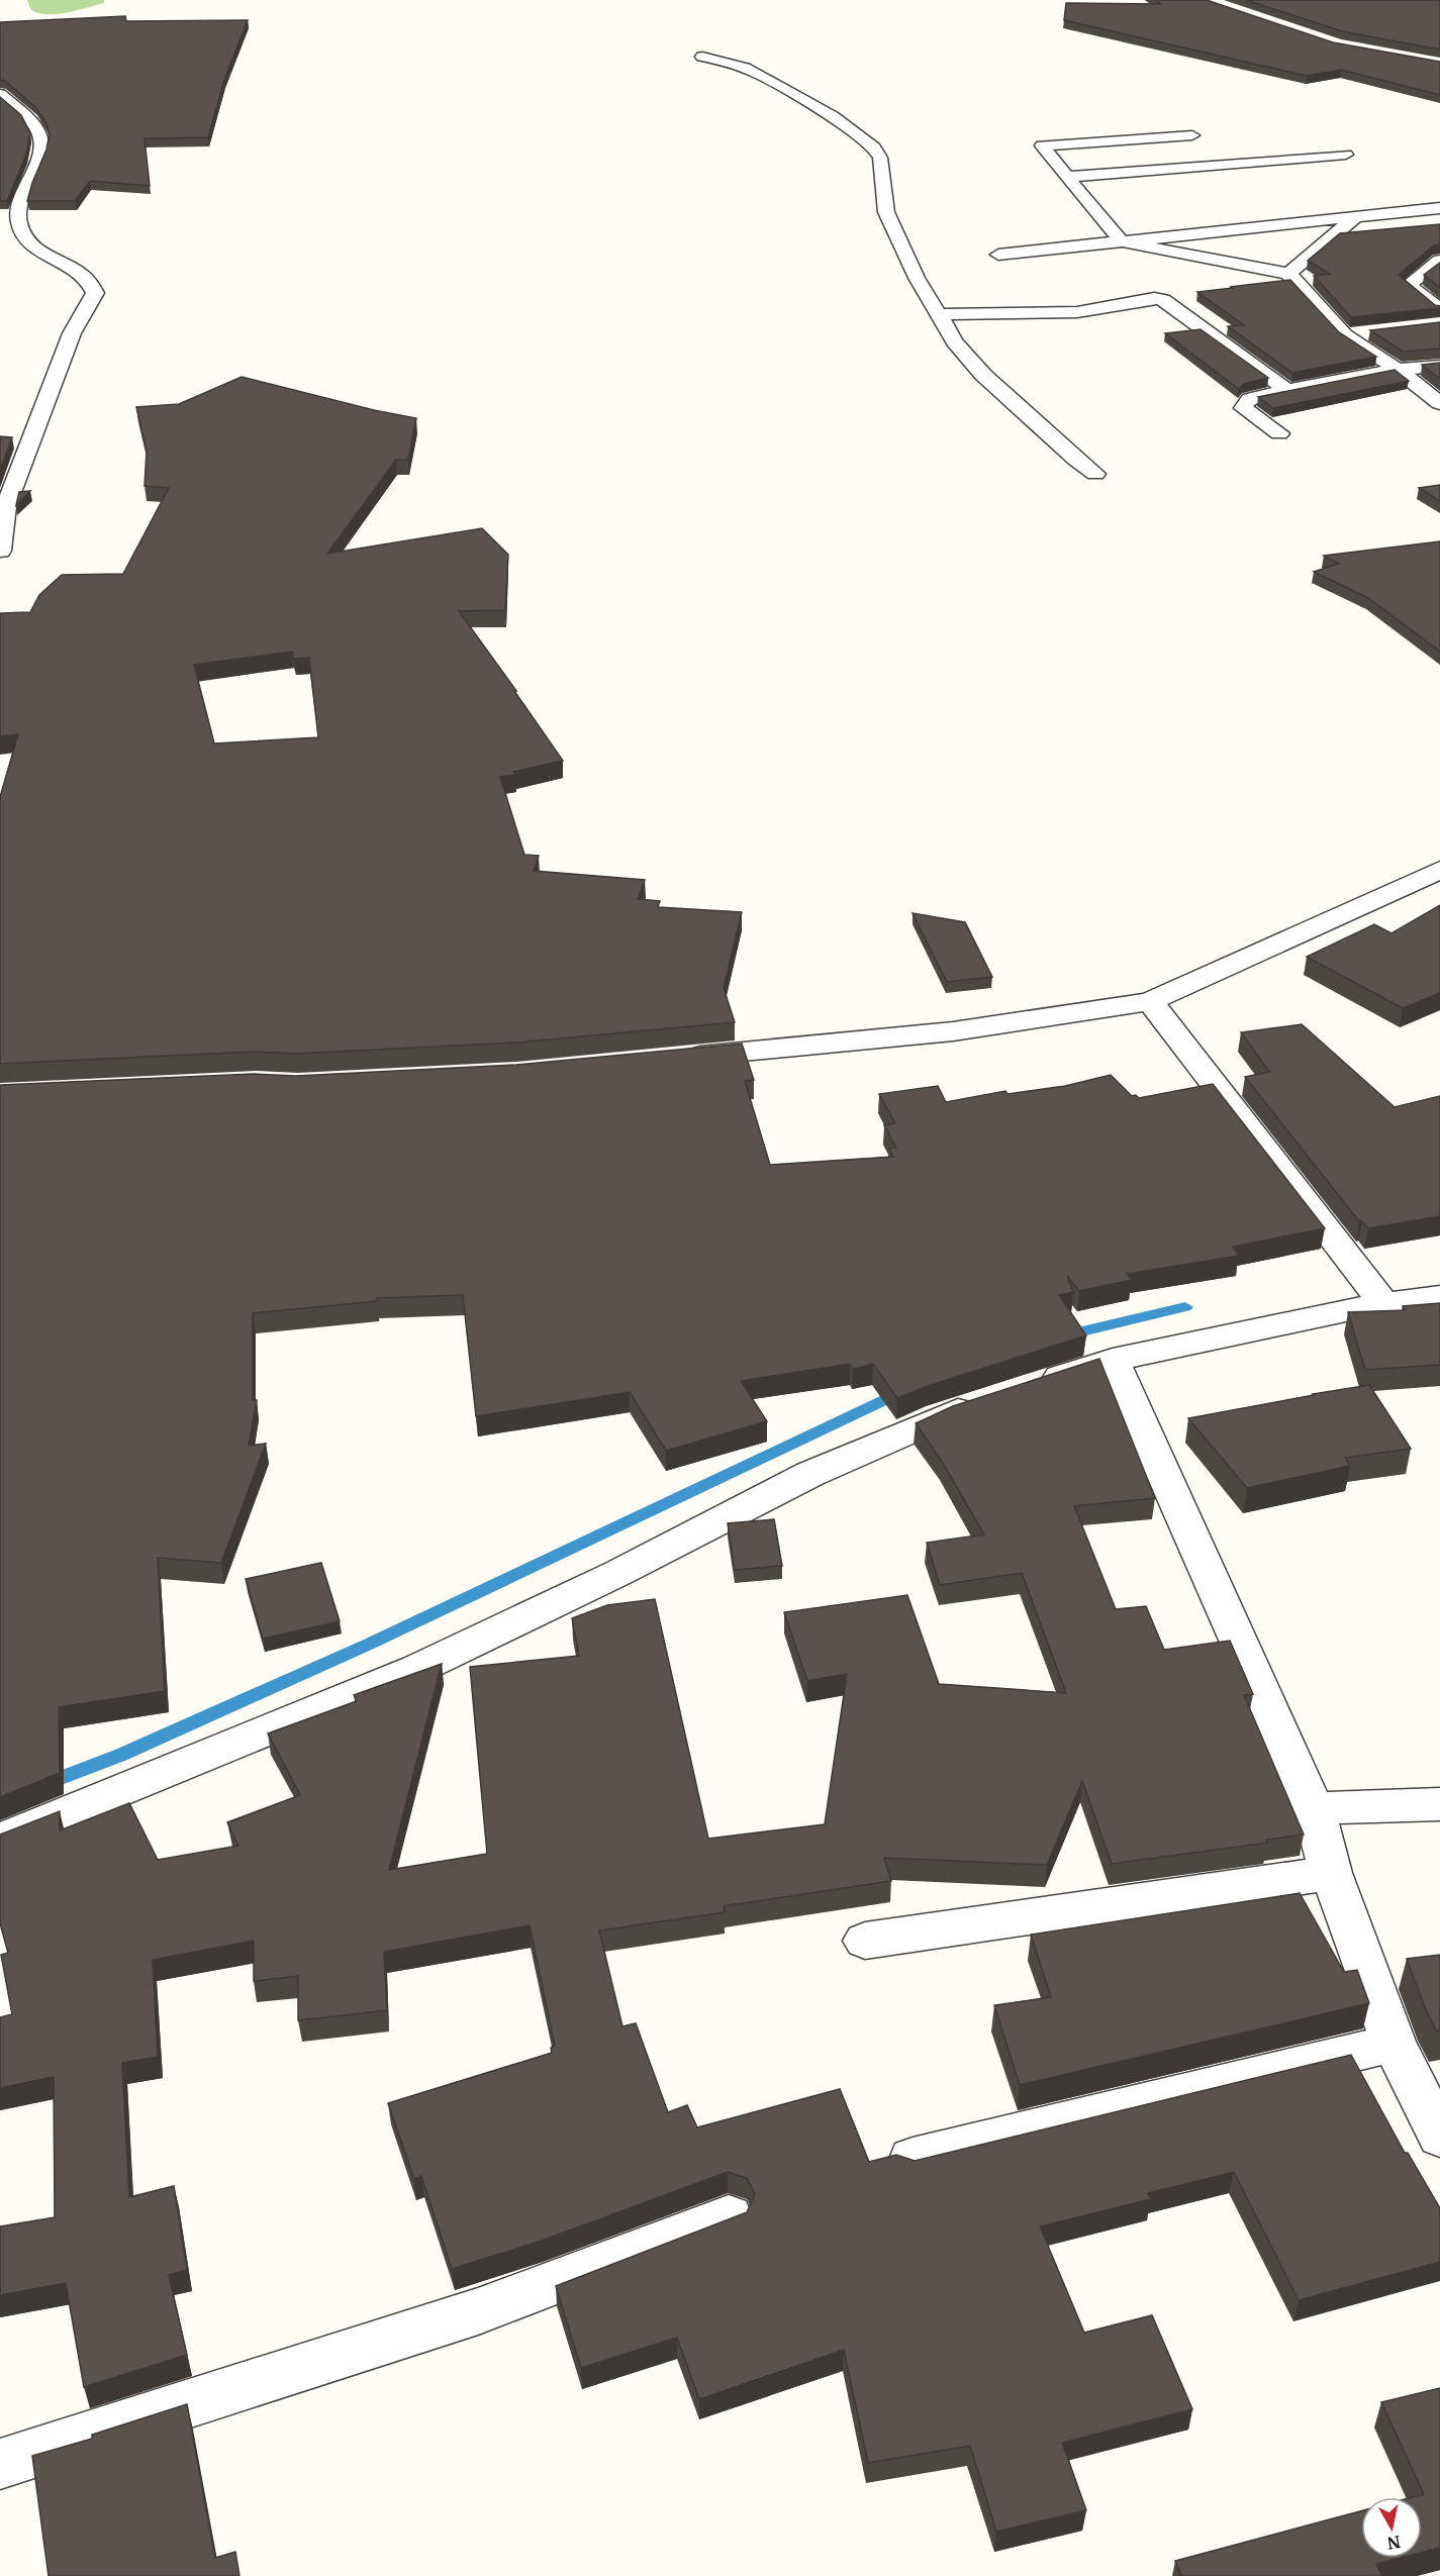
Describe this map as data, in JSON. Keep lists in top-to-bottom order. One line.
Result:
{"north":"bottom"}
